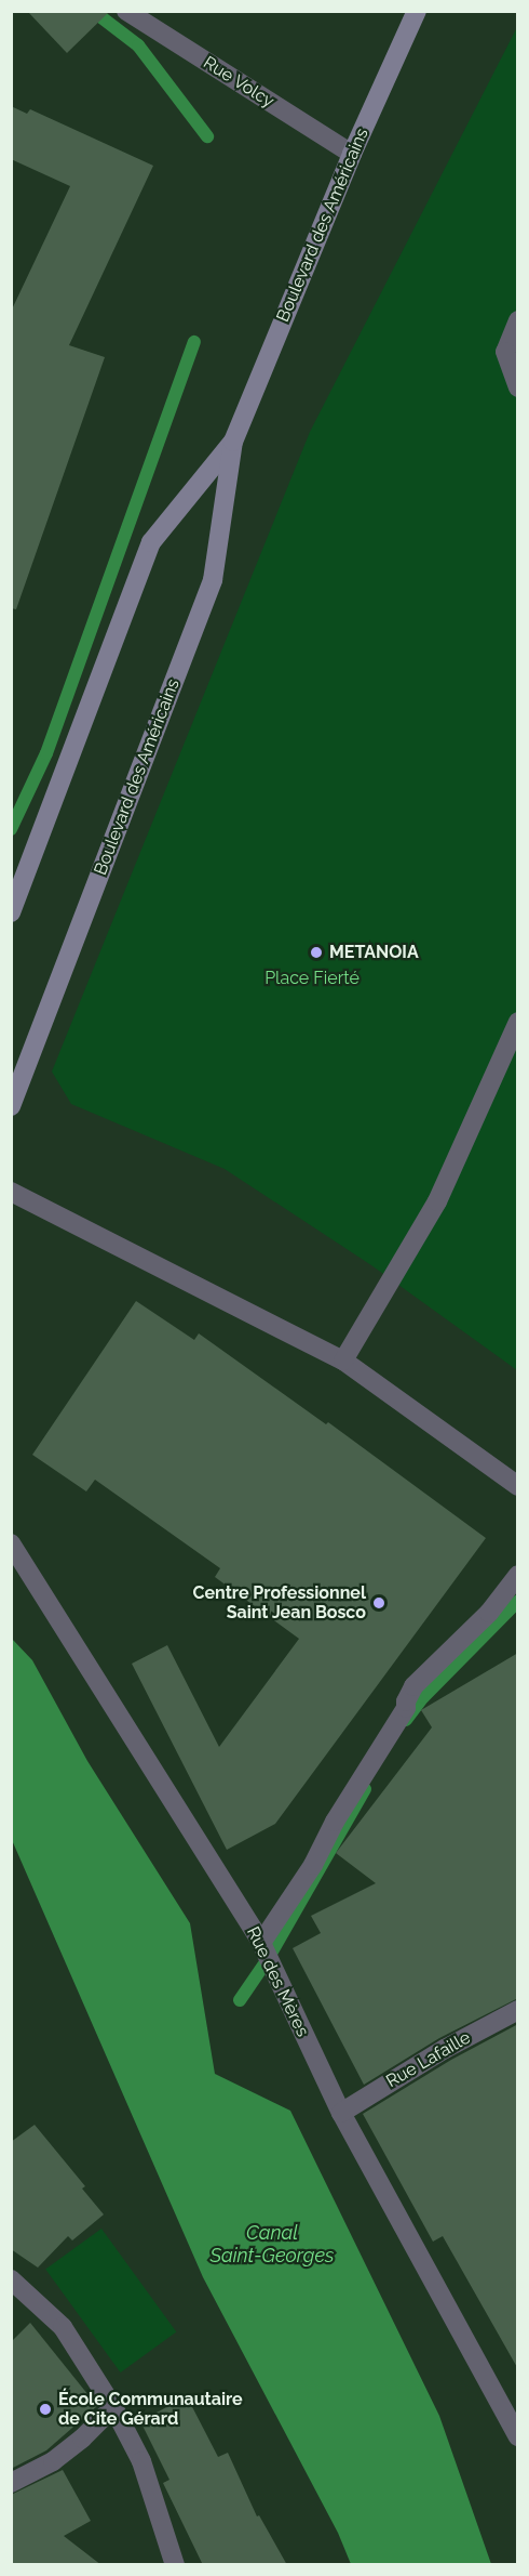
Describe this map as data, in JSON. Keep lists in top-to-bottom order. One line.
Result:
{"streets":{"main road":["Boulevard des Américains"],"street":["Rue Volcy","Rue des Mères","Rue Lafaille"]},"crossings":[["Rue Volcy","Boulevard des Américains"],["Rue des Mères","Rue Lafaille"]],"water":["Canal Saint-Georges"],"parks":["Place Fierté"],"places":["METANOIA","Centre Professionnel Saint Jean Bosco","École Communautaire de Cite Gérard"]}
